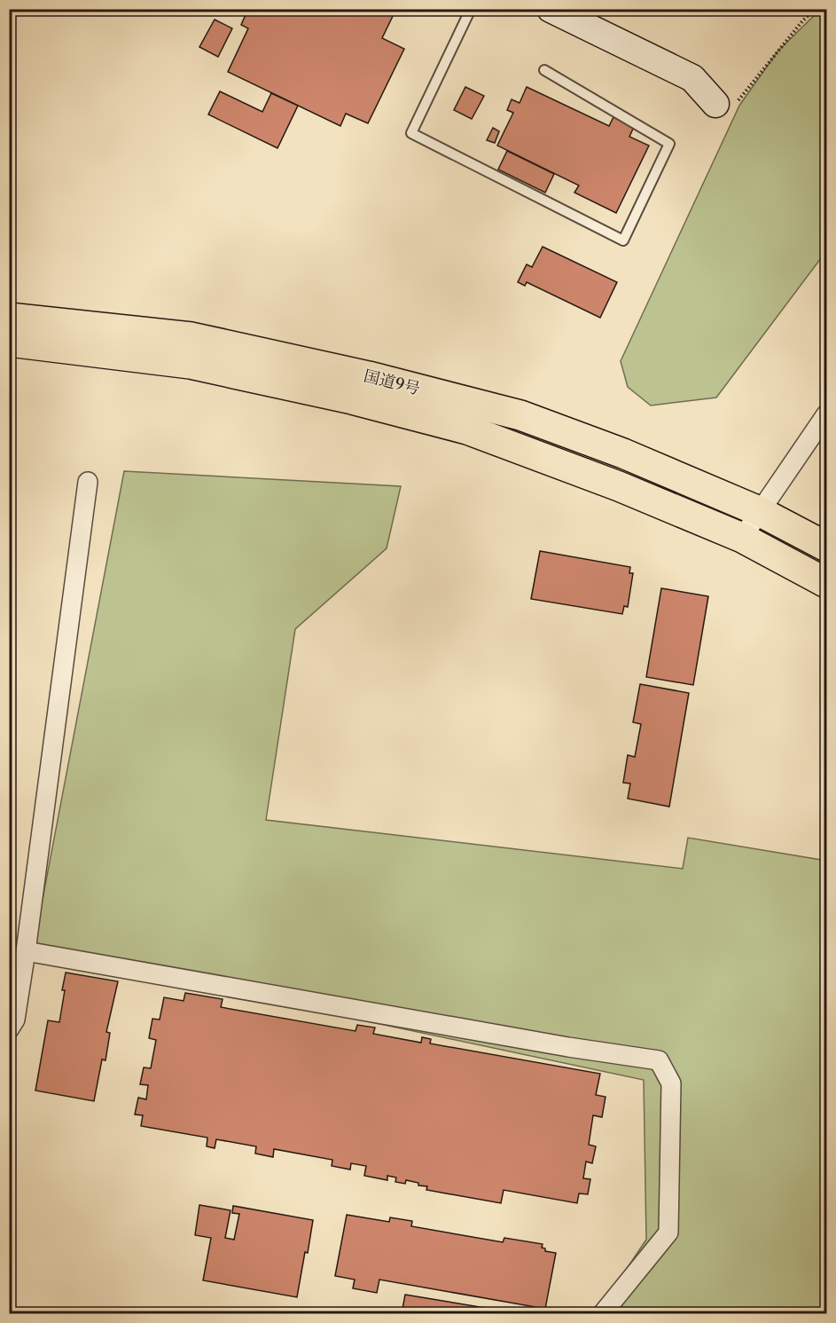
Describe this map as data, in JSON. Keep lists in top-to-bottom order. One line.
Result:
{"streets":{"highway":["国道9号"]}}
